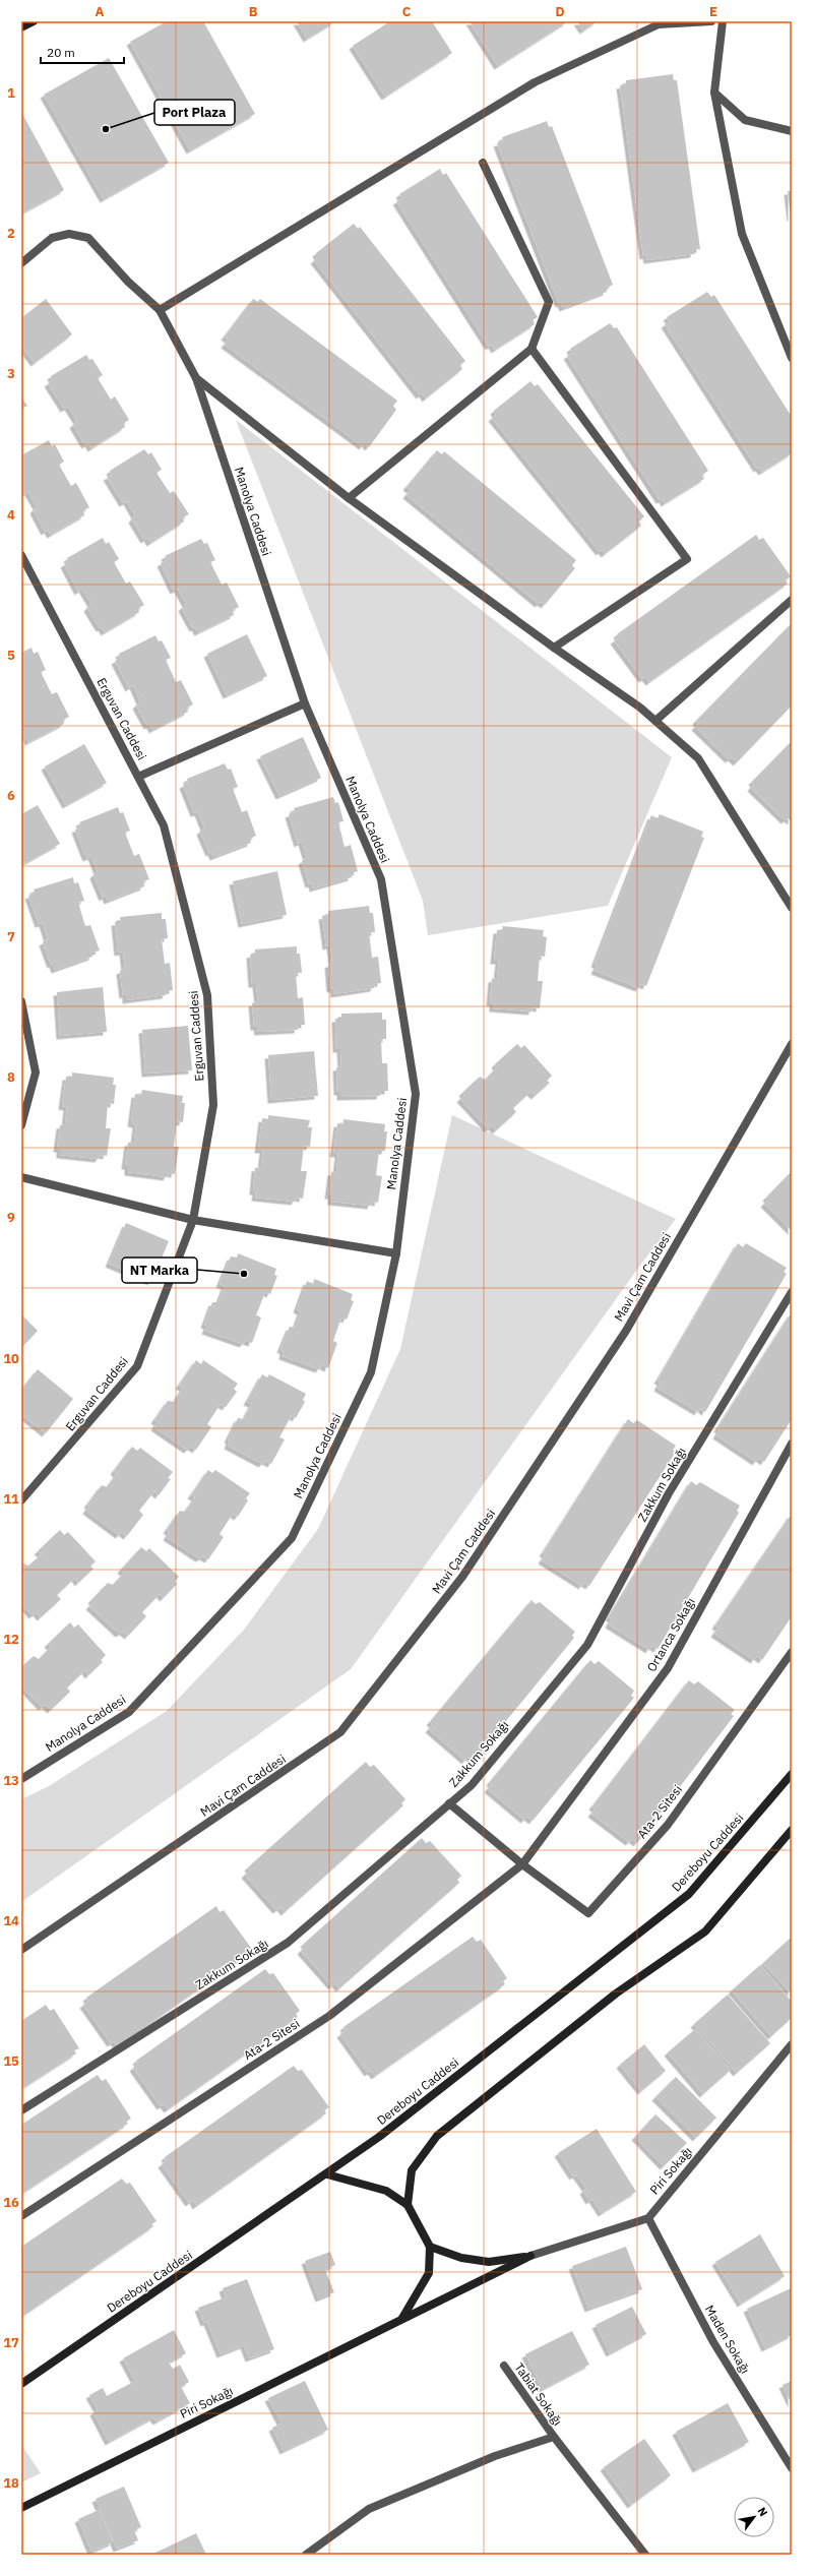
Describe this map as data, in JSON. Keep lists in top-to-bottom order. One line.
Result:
{"streets":{"main road":["Dereboyu Caddesi","Piri Sokağı"],"street":["Manolya Caddesi","Erguvan Caddesi","Mavi Çam Caddesi","Zakkum Sokağı","Ortanca Sokağı","Ata-2 Sitesi","Maden Sokağı","Tabiat Sokağı"]},"crossings":[["Zakkum Sokağı","Ata-2 Sitesi"],["Ortanca Sokağı","Ata-2 Sitesi"],["Piri Sokağı","Maden Sokağı"]],"places":["Port Plaza","NT Marka"],"scale_bar":"20 m","north":"top right","grid":{"columns":["A","B","C","D","E"],"rows":["1","2","3","4","5","6","7","8","9","10","11","12","13","14","15","16","17","18"]}}
